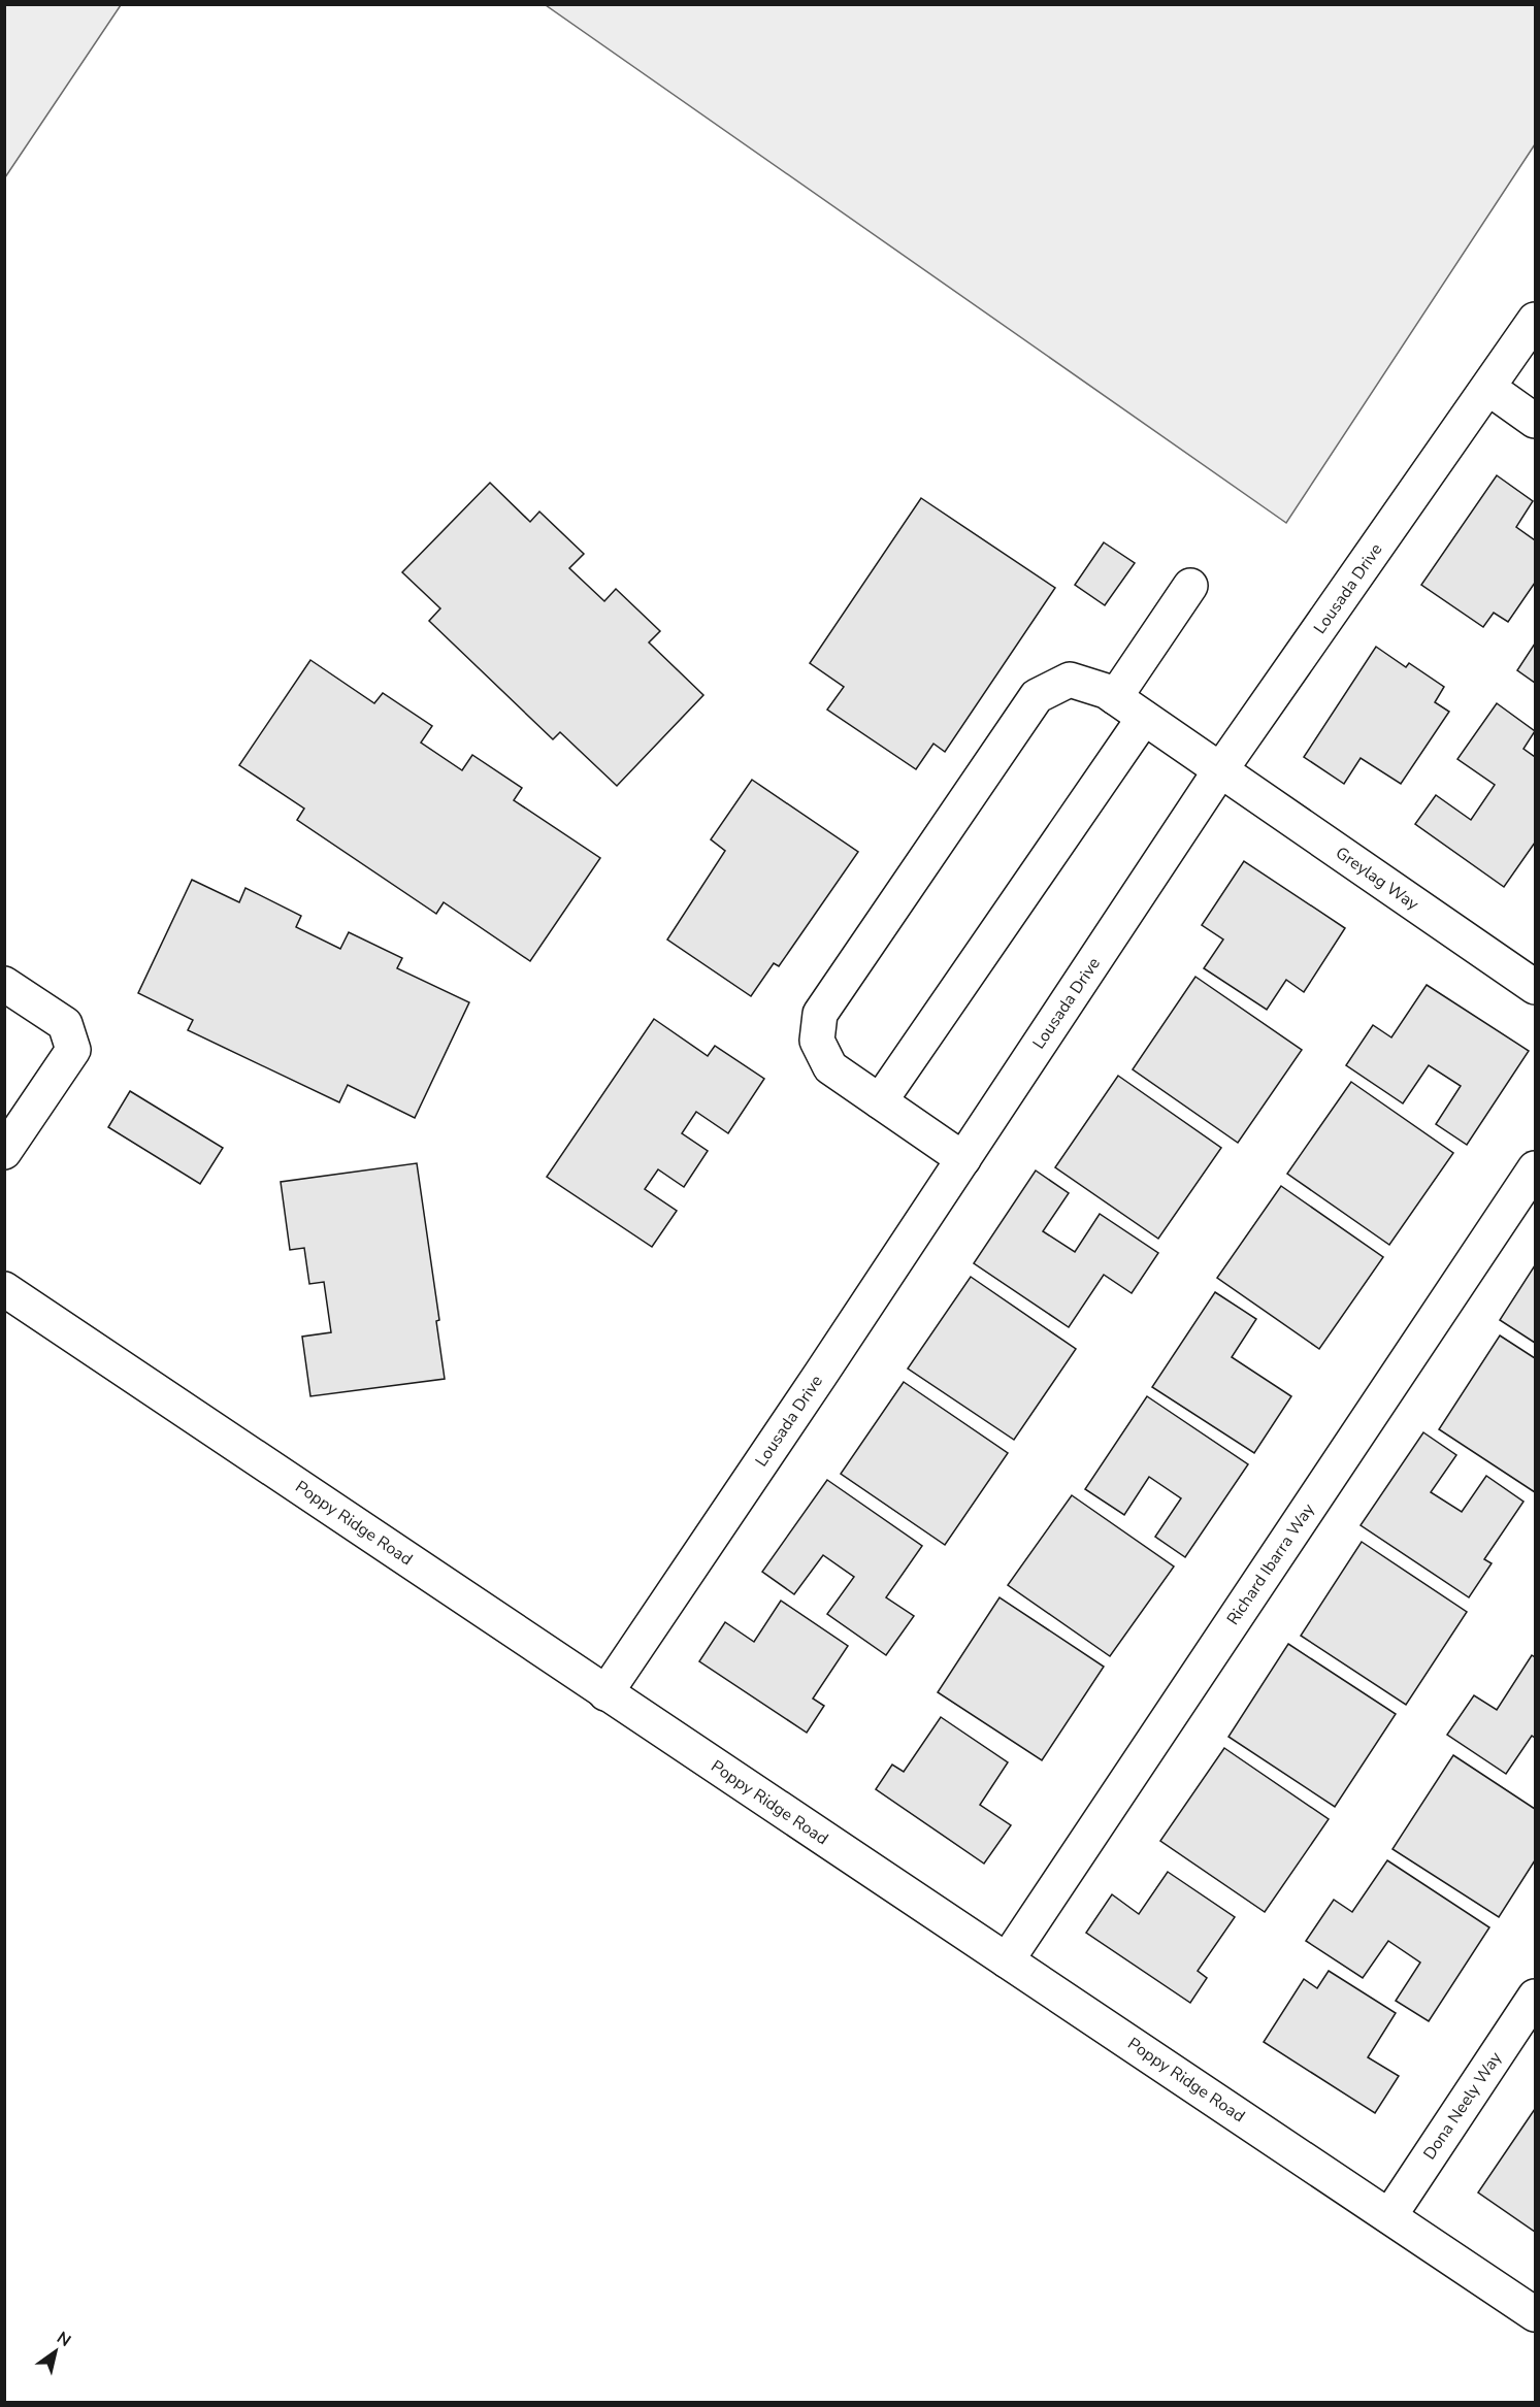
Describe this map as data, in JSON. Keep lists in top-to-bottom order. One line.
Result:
{"streets":{"street":["Lousada Drive","Greylag Way","Poppy Ridge Road","Richard Ibarra Way","Dona Neely Way"]},"crossings":[["Lousada Drive","Greylag Way"],["Lousada Drive","Poppy Ridge Road"],["Poppy Ridge Road","Richard Ibarra Way"],["Poppy Ridge Road","Dona Neely Way"]],"north":"top right"}
